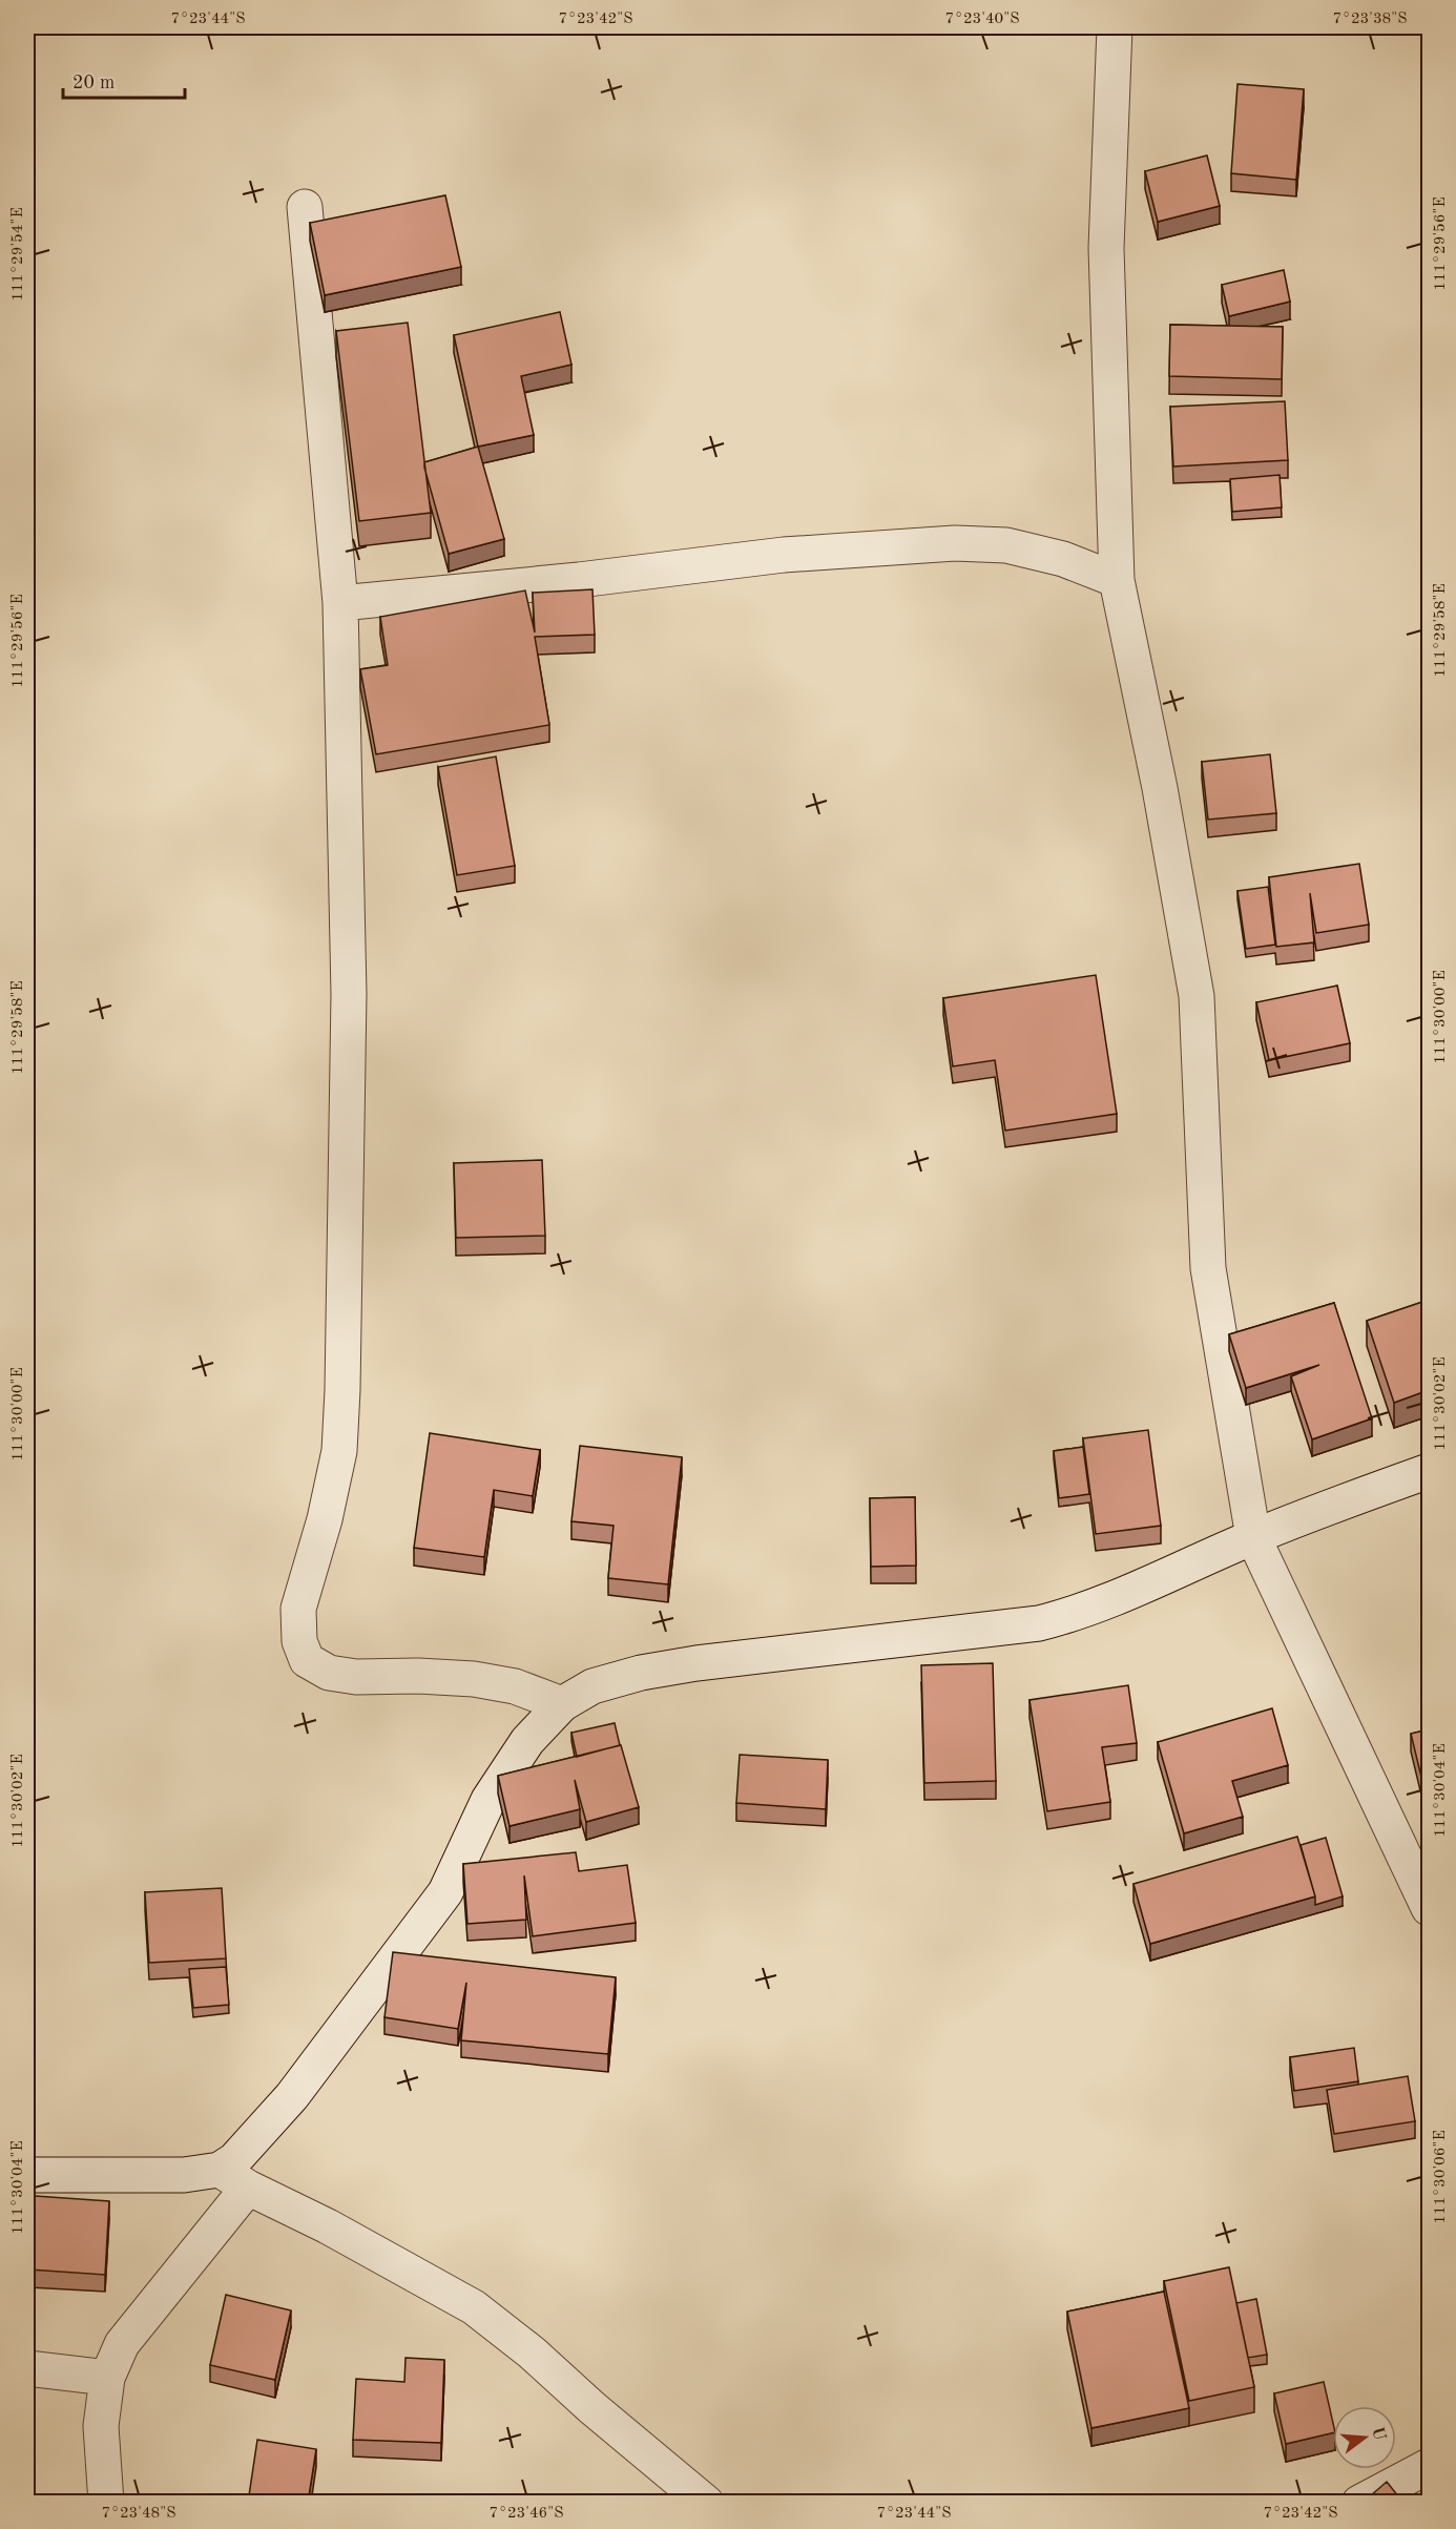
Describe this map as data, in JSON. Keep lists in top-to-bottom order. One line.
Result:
{"scale_bar":"20 m","north":"right","coordinates":["7°23'44\"S","7°23'42\"S","7°23'40\"S","7°23'38\"S","111°29'56\"E","111°29'54\"E","111°29'58\"E","111°30'00\"E","111°30'02\"E","111°30'04\"E","111°30'06\"E","7°23'48\"S","7°23'46\"S"]}
